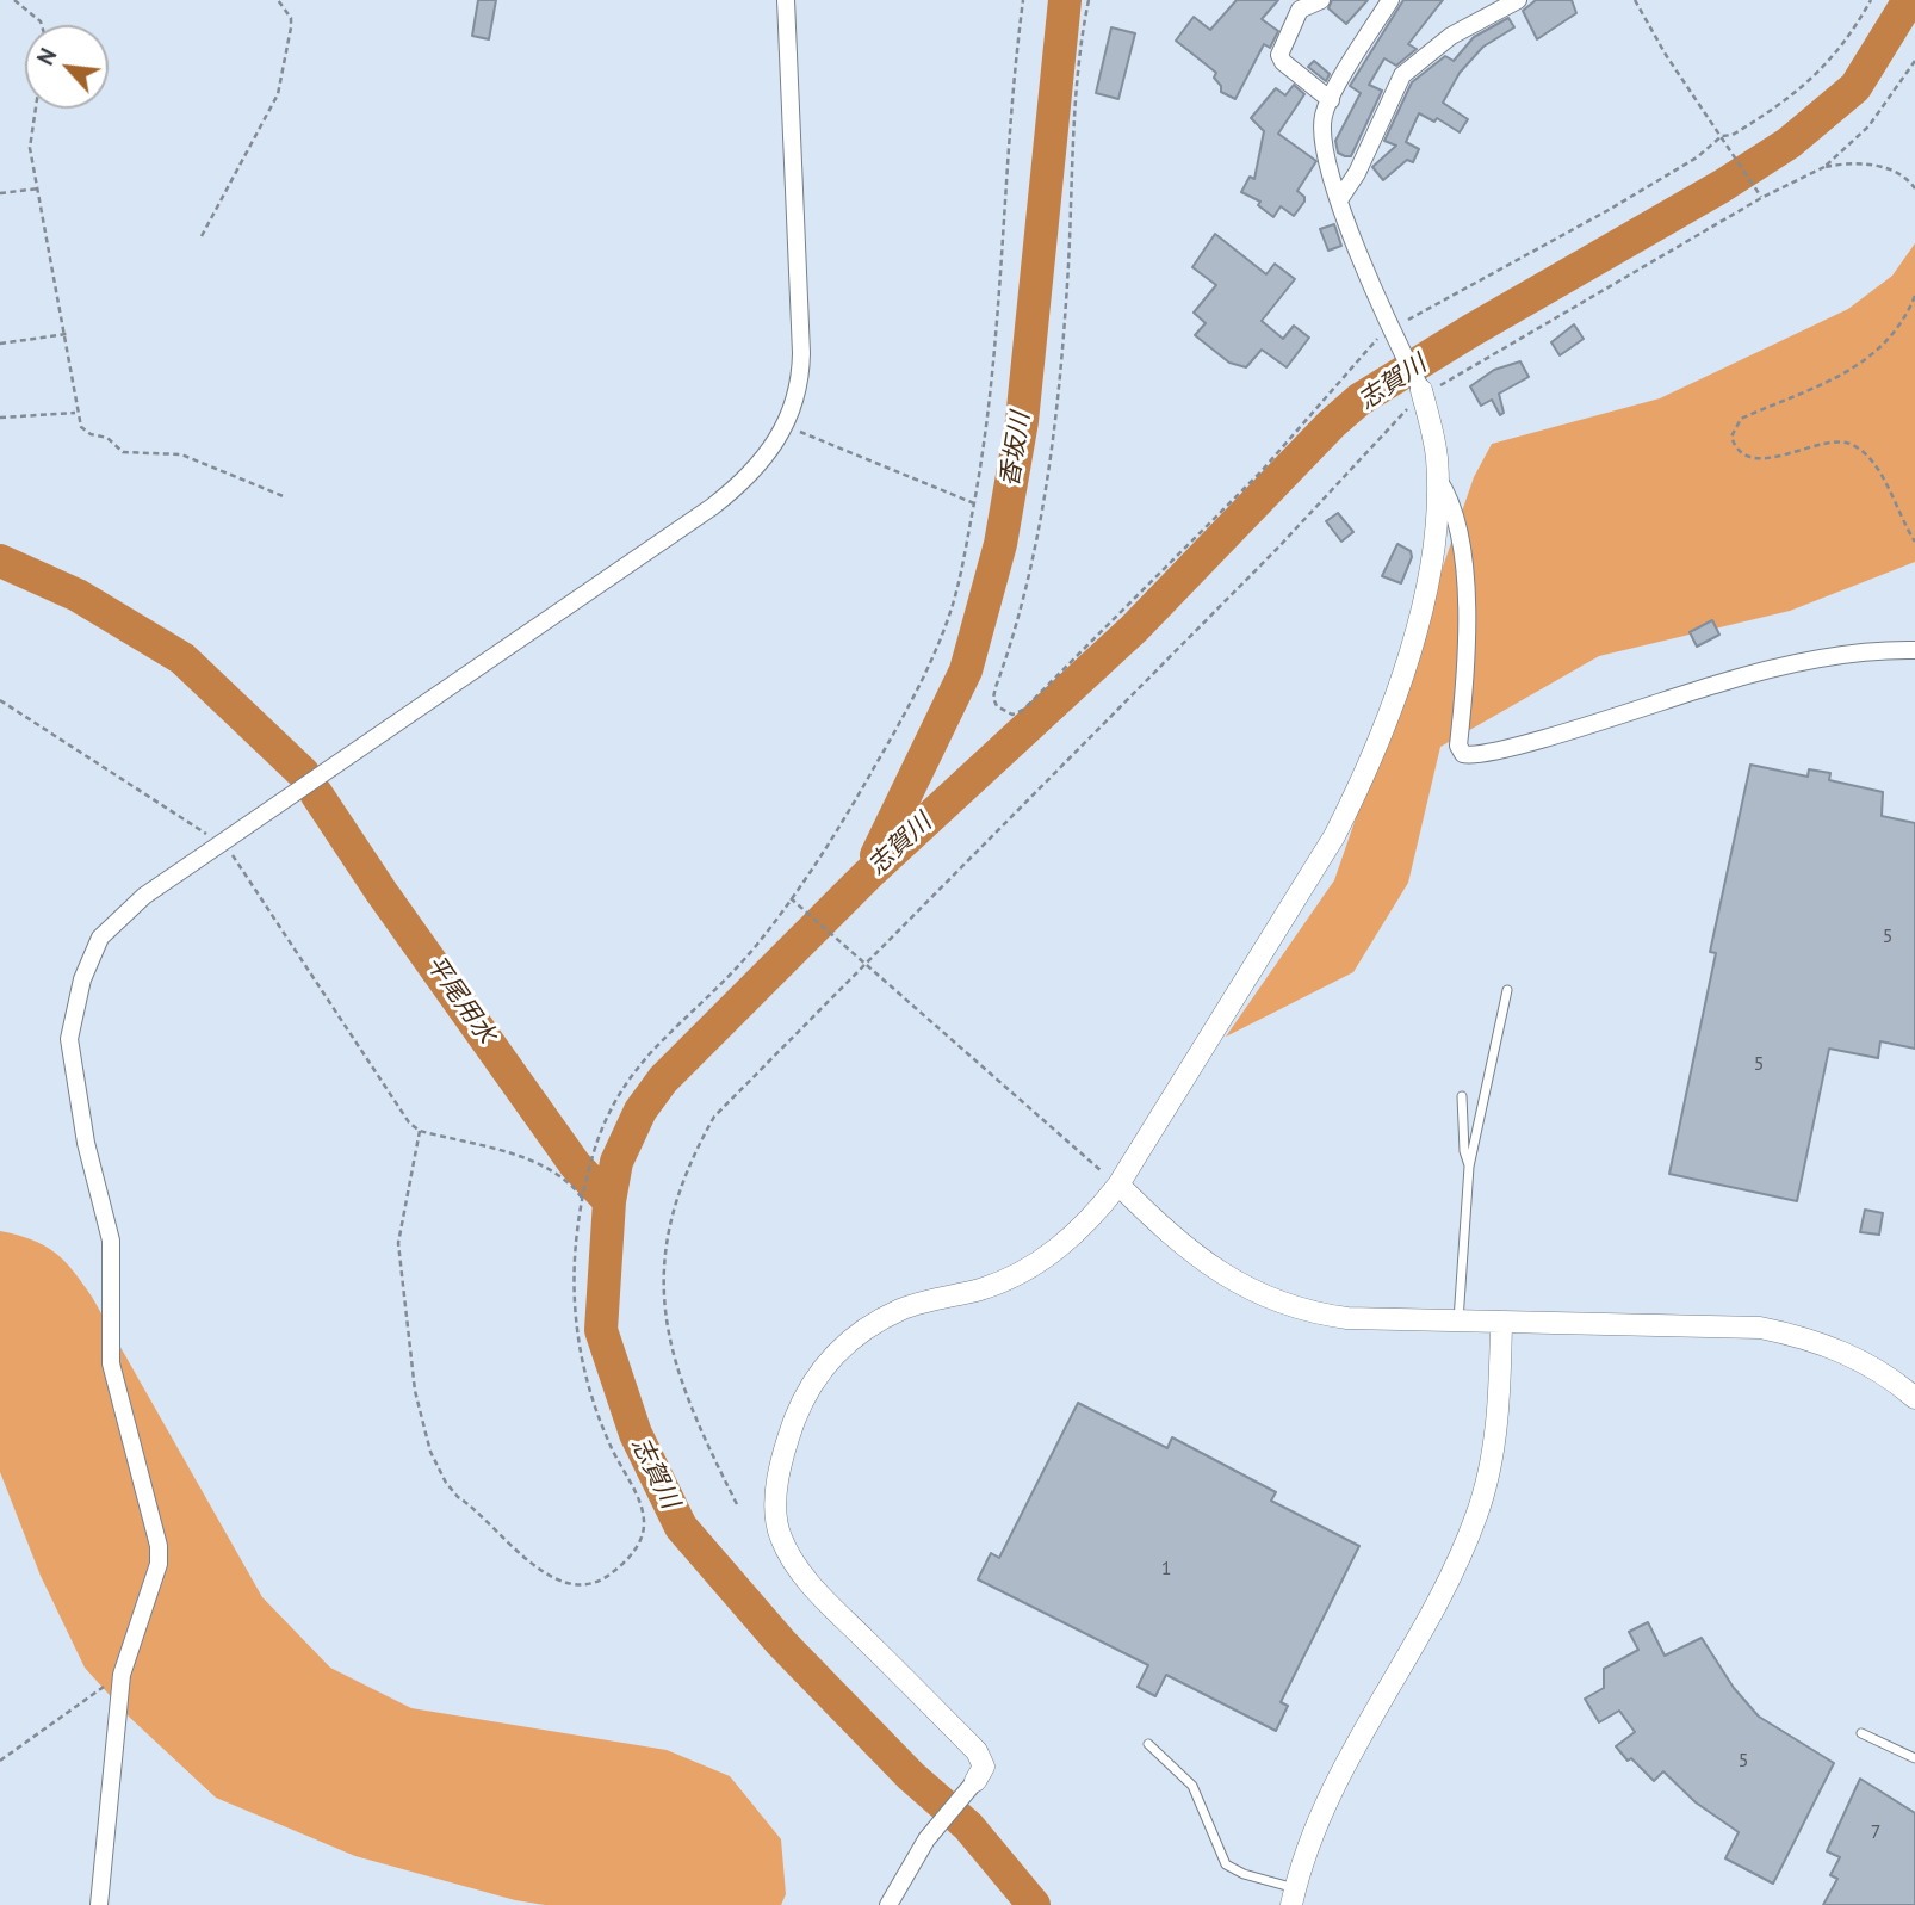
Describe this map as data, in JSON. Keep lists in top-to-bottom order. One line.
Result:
{"water":["志賀川","香坂川","平尾用水"],"house_numbers":["5","5","1","5","7"],"north":"top left"}
